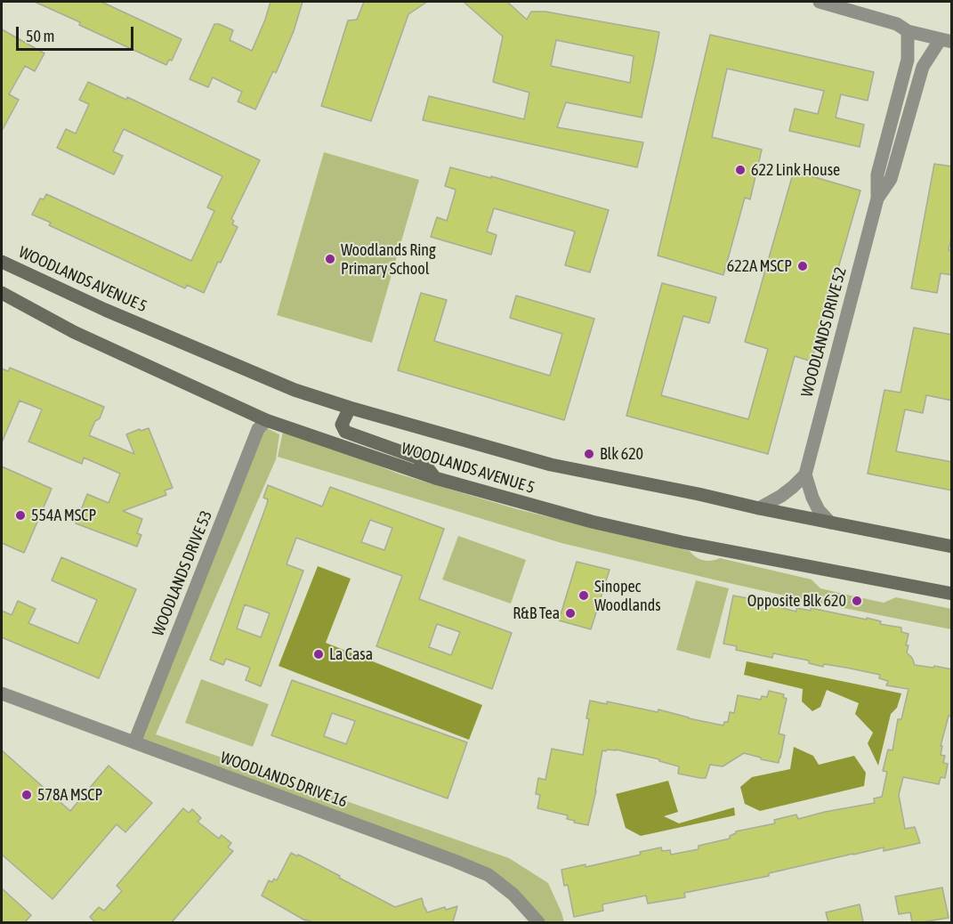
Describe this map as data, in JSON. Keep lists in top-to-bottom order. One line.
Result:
{"streets":{"main road":["WOODLANDS AVENUE 5"],"street":["WOODLANDS DRIVE 52","WOODLANDS DRIVE 53","WOODLANDS DRIVE 16"]},"crossings":[["WOODLANDS AVENUE 5","WOODLANDS DRIVE 53"],["WOODLANDS DRIVE 53","WOODLANDS DRIVE 16"]],"places":["622 Link House","Woodlands Ring Primary School","622A MSCP","Blk 620","554A MSCP","Sinopec Woodlands","Opposite Blk 620","R&B Tea","La Casa","578A MSCP"],"scale_bar":"50 m"}
